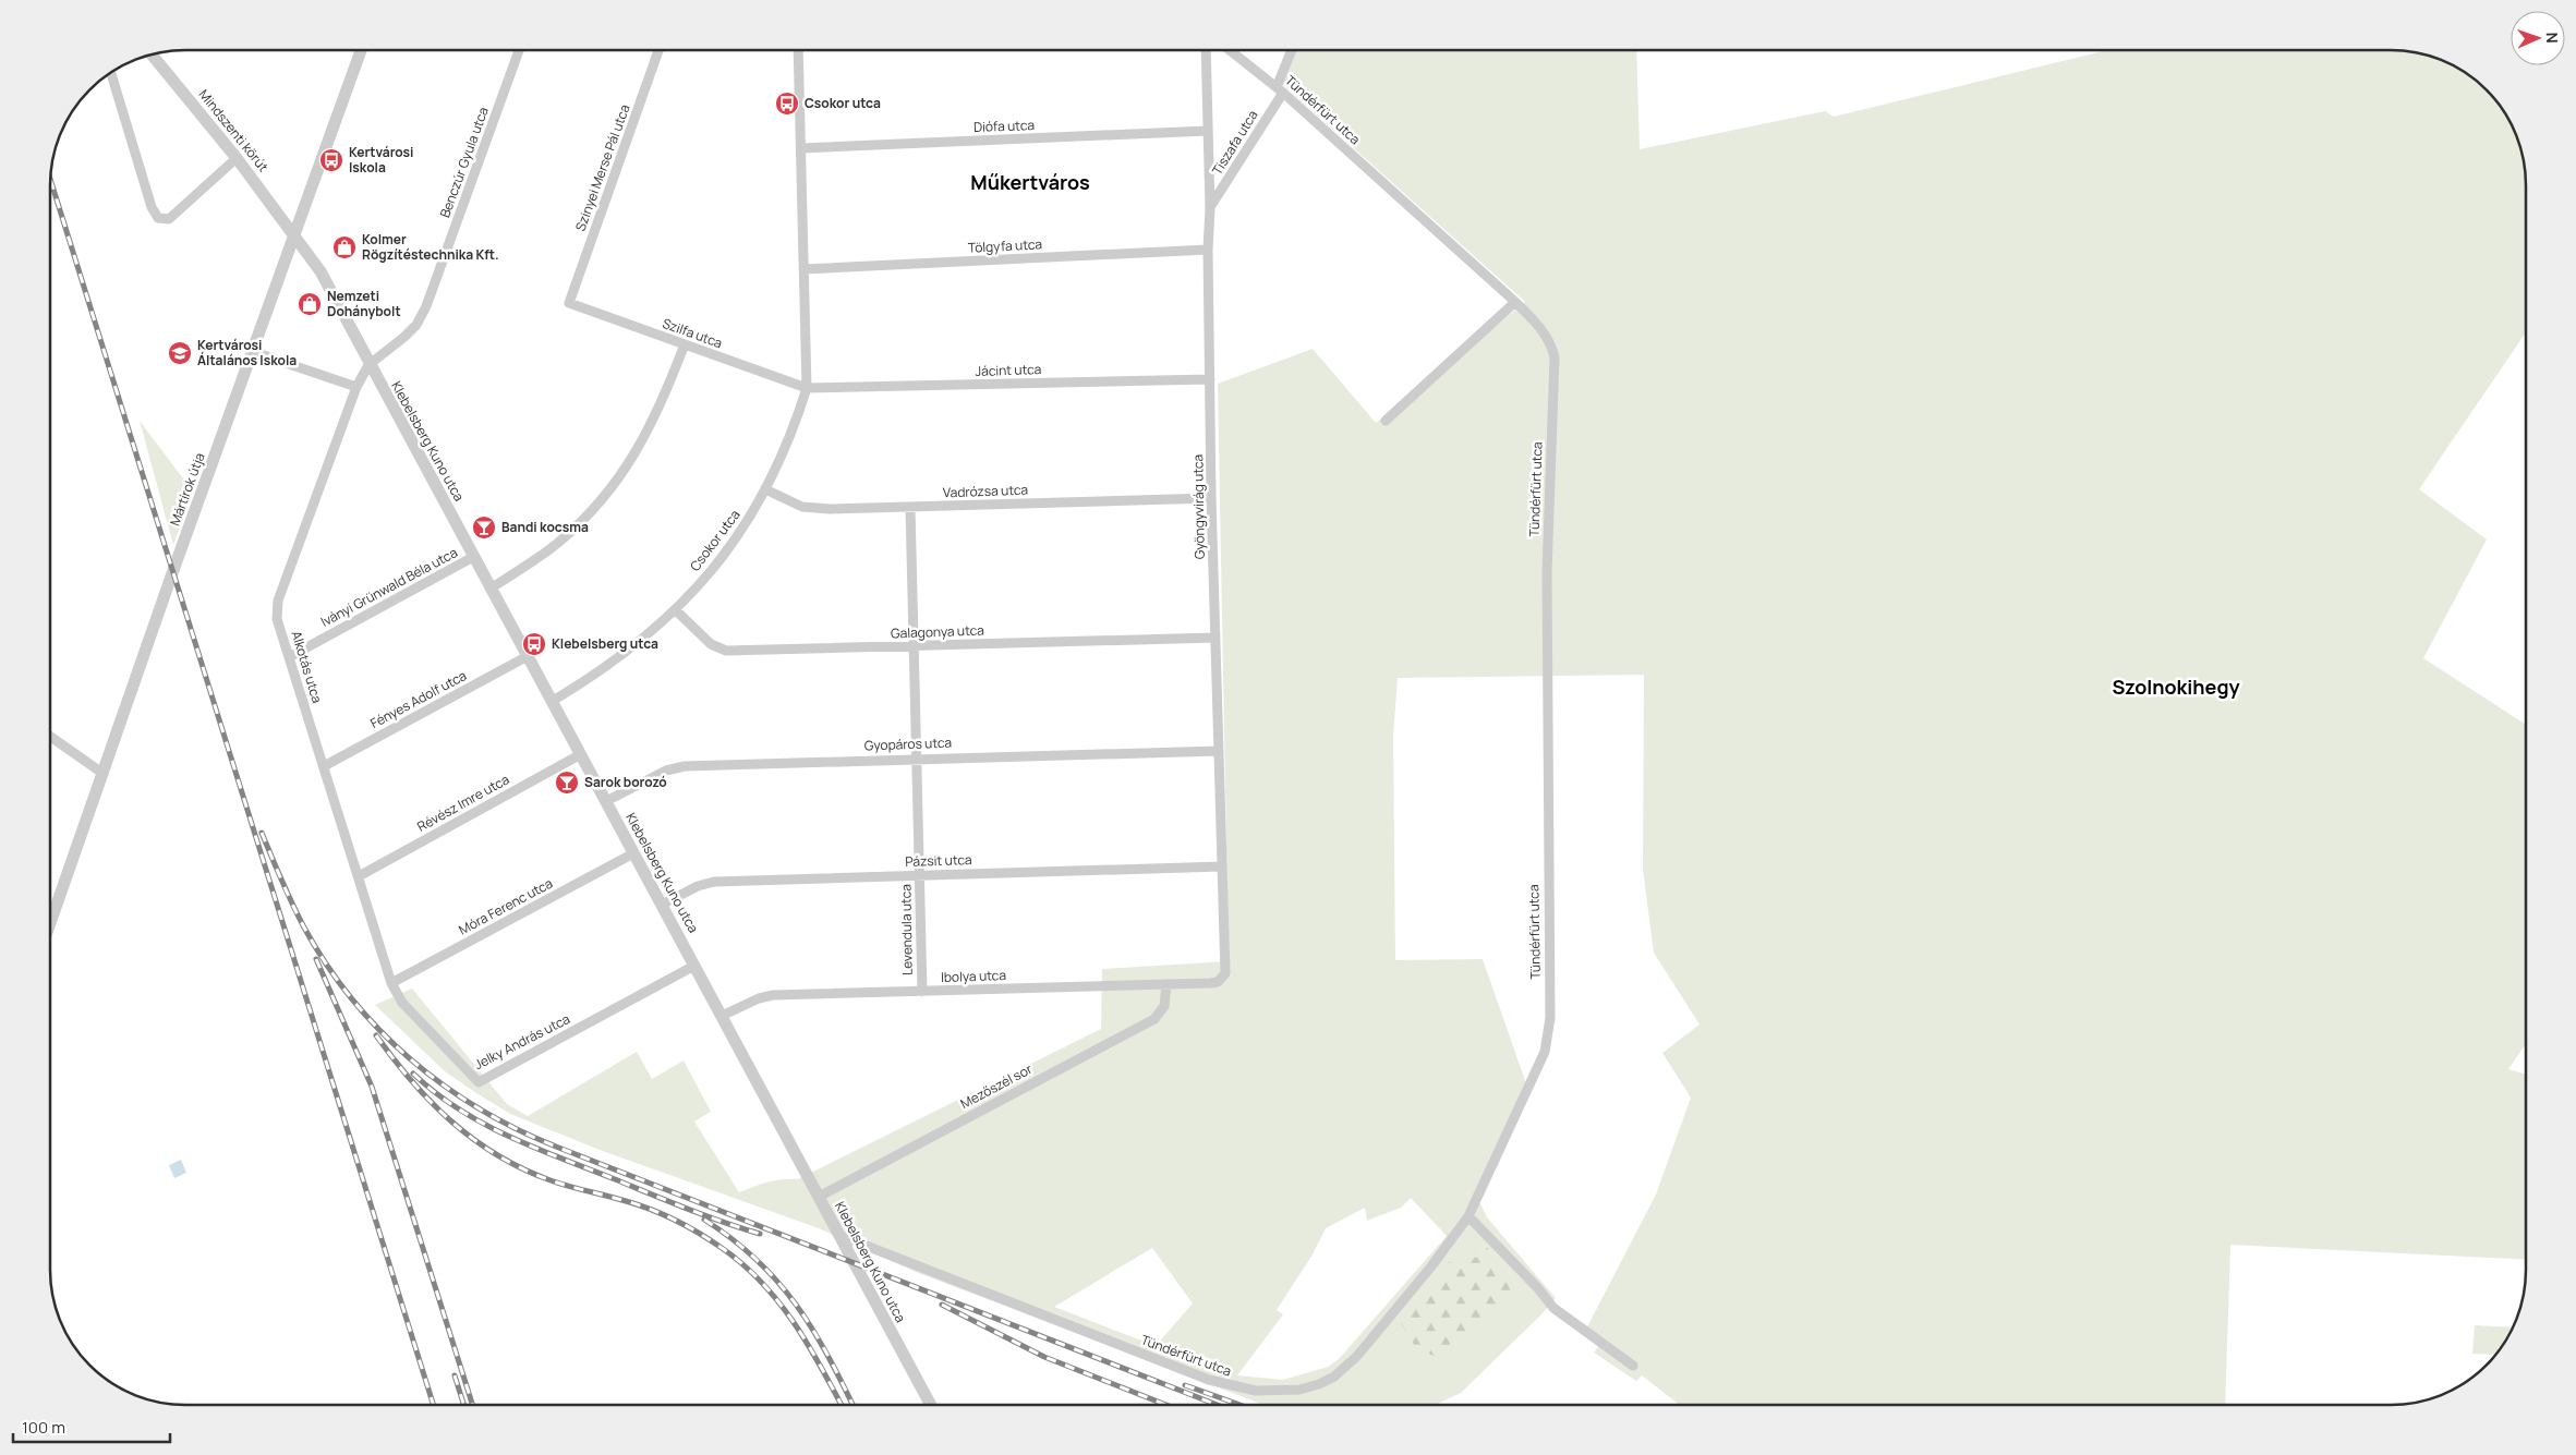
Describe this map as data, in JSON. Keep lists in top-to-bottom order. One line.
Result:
{"streets":{"street":["Tündérfürt utca","Diófa utca","Mindszenti körút","Tiszafa utca","Benczúr Gyula utca","Szinyei Merse Pál utca","Tölgyfa utca","Szilfa utca","Jácint utca","Klebelsberg Kuno utca","Mártírok útja","Vadrózsa utca","Gyöngyvirág utca","Csokor utca","Iványi Grünwald Béla utca","Galagonya utca","Alkotás utca","Fényes Adolf utca","Gyopáros utca","Révész Imre utca","Pázsit utca","Móra Ferenc utca","Levendula utca","Ibolya utca","Jelky András utca","Mezőszél sor"]},"crossings":[["Tündérfürt utca","Tiszafa utca"],["Tündérfürt utca","Klebelsberg Kuno utca"],["Diófa utca","Gyöngyvirág utca"],["Diófa utca","Csokor utca"],["Mindszenti körút","Klebelsberg Kuno utca"],["Mindszenti körút","Mártírok útja"],["Tiszafa utca","Gyöngyvirág utca"],["Benczúr Gyula utca","Klebelsberg Kuno utca"],["Benczúr Gyula utca","Alkotás utca"],["Szinyei Merse Pál utca","Szilfa utca"],["Tölgyfa utca","Gyöngyvirág utca"],["Tölgyfa utca","Csokor utca"],["Szilfa utca","Jácint utca"],["Szilfa utca","Csokor utca"],["Jácint utca","Gyöngyvirág utca"],["Jácint utca","Csokor utca"],["Klebelsberg Kuno utca","Mártírok útja"],["Klebelsberg Kuno utca","Csokor utca"],["Klebelsberg Kuno utca","Iványi Grünwald Béla utca"],["Klebelsberg Kuno utca","Alkotás utca"],["Klebelsberg Kuno utca","Fényes Adolf utca"],["Klebelsberg Kuno utca","Gyopáros utca"],["Klebelsberg Kuno utca","Révész Imre utca"],["Klebelsberg Kuno utca","Pázsit utca"],["Klebelsberg Kuno utca","Móra Ferenc utca"],["Klebelsberg Kuno utca","Ibolya utca"],["Klebelsberg Kuno utca","Jelky András utca"],["Klebelsberg Kuno utca","Mezőszél sor"],["Vadrózsa utca","Gyöngyvirág utca"],["Vadrózsa utca","Csokor utca"],["Vadrózsa utca","Levendula utca"],["Gyöngyvirág utca","Galagonya utca"],["Gyöngyvirág utca","Gyopáros utca"],["Gyöngyvirág utca","Pázsit utca"],["Gyöngyvirág utca","Ibolya utca"],["Csokor utca","Galagonya utca"],["Iványi Grünwald Béla utca","Alkotás utca"],["Galagonya utca","Levendula utca"],["Alkotás utca","Fényes Adolf utca"],["Alkotás utca","Révész Imre utca"],["Alkotás utca","Móra Ferenc utca"],["Alkotás utca","Jelky András utca"],["Gyopáros utca","Levendula utca"],["Pázsit utca","Levendula utca"],["Móra Ferenc utca","Jelky András utca"],["Levendula utca","Ibolya utca"],["Ibolya utca","Mezőszél sor"]],"districts":["Műkertváros","Szolnokihegy"],"places":{"bus stop":["Csokor utca","Kertvárosi Iskola","Klebelsberg utca"],"shop":["Kolmer Rögzítéstechnika Kft.","Nemzeti Dohánybolt"],"school or university":["Kertvárosi Általános Iskola"],"bar":["Bandi kocsma","Sarok borozó"]},"scale_bar":"100 m","north":"right"}
